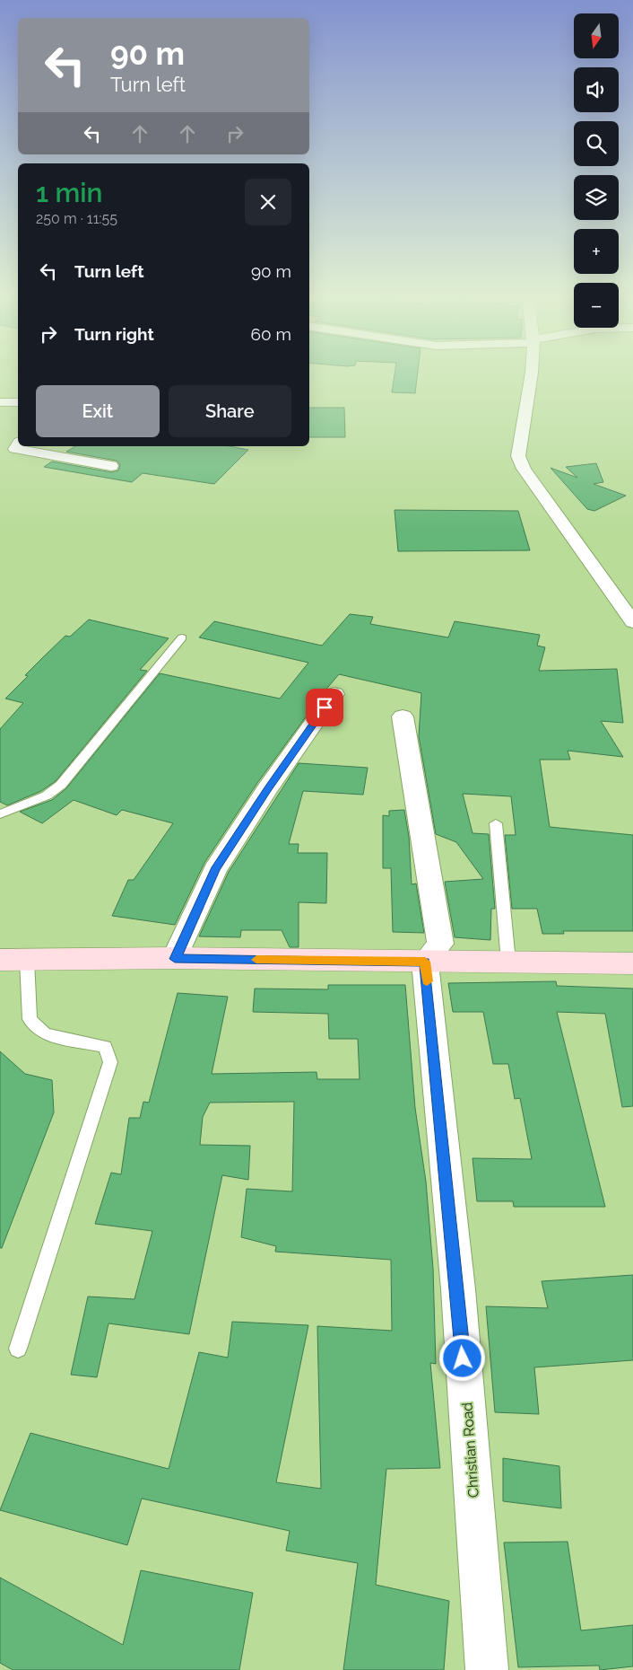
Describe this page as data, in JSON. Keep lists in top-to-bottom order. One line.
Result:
{"streets":{"street":["Christian Road"]},"north":"bottom","page":{"map_buttons":["+","−"],"turn":["90 m","Turn left"],"heading":["1 min","250 m · 11:55"],"list":[{"name":"Turn left","value":"90 m"},{"name":"Turn right","value":"60 m"}],"buttons":["Exit","Share"]}}
